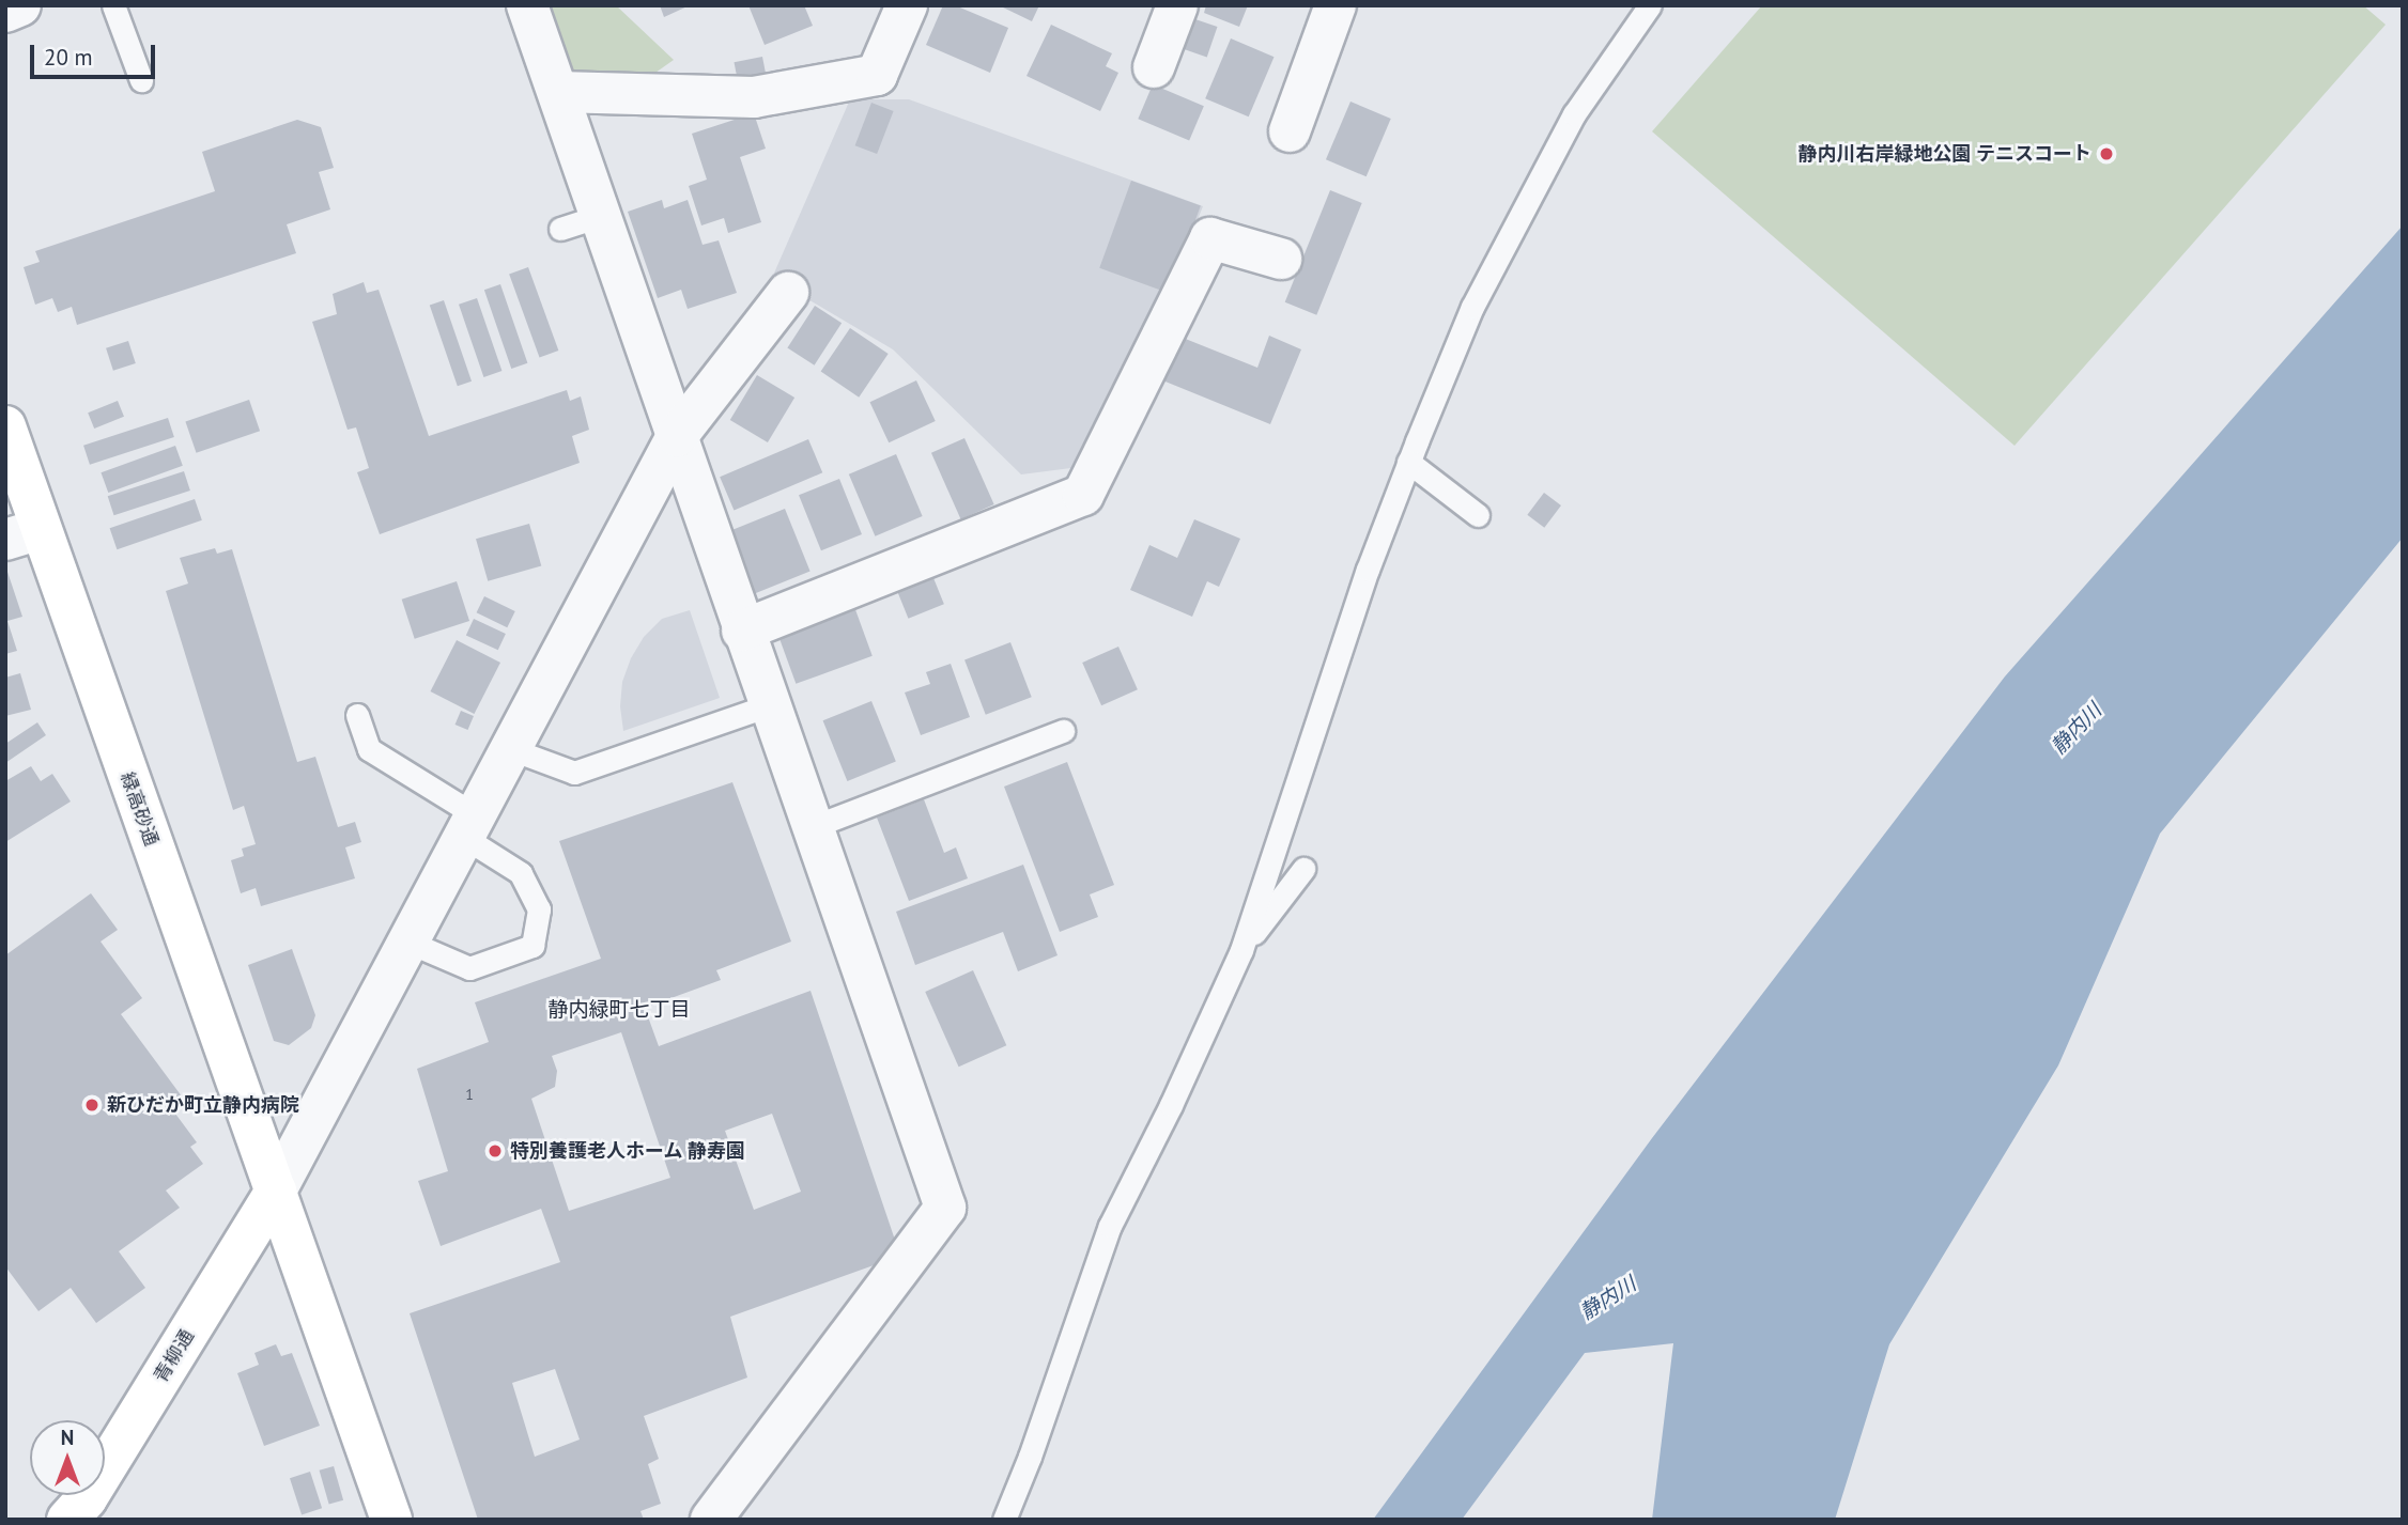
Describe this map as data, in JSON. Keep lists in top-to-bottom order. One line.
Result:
{"streets":{"street":["緑高砂通","青柳通"]},"crossings":[["緑高砂通","青柳通"]],"districts":["静内緑町七丁目"],"water":["静内川"],"places":["静内川右岸緑地公園 テニスコート","新ひだか町立静内病院","特別養護老人ホーム 静寿園"],"house_numbers":["1"],"scale_bar":"20 m","north":"top"}
